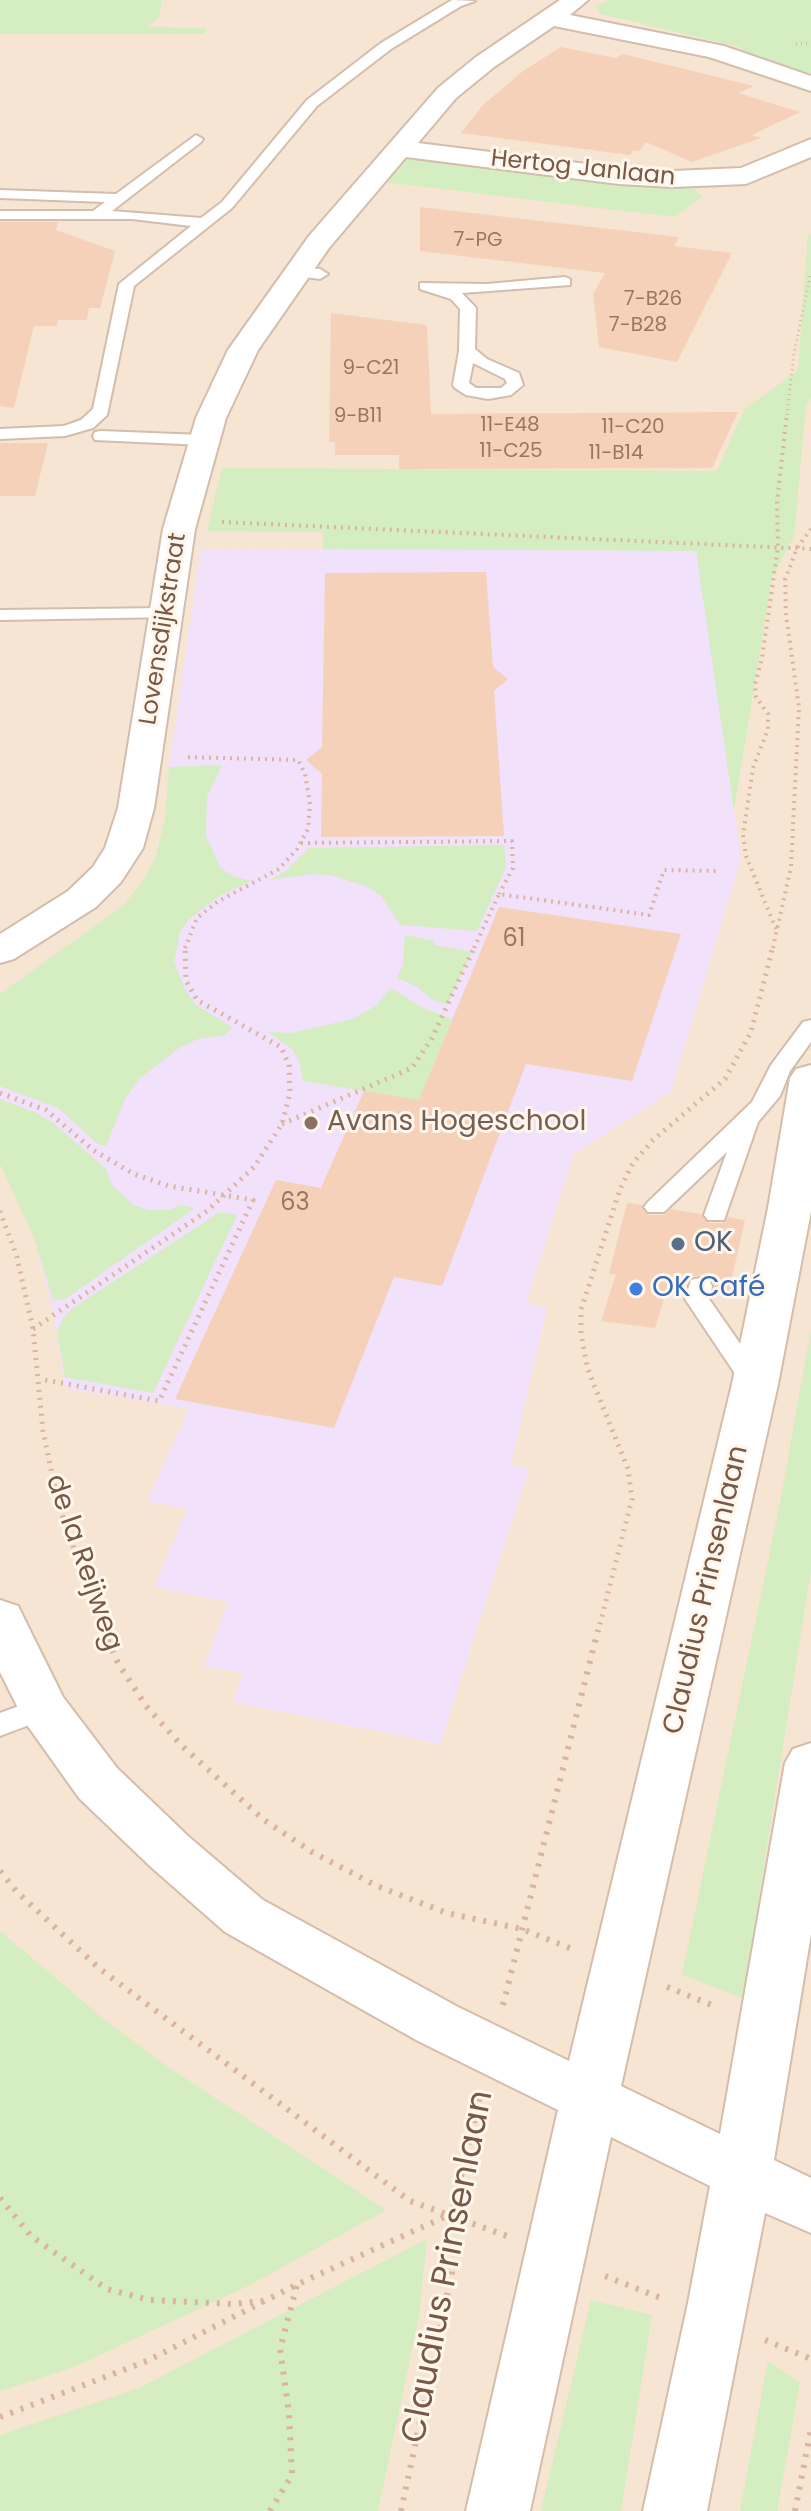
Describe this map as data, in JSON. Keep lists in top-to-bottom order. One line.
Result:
{"streets":{"street":["Hertog Janlaan","Lovensdijkstraat","Claudius Prinsenlaan"],"path":["de la Reijweg"]},"crossings":[["Hertog Janlaan","Lovensdijkstraat"],["de la Reijweg","Claudius Prinsenlaan"]],"places":["Avans Hogeschool","OK","OK Café"],"house_numbers":["7-PG","7-B26","7-B28","9-C21","9-B11","11-E48","11-C20","11-C25","11-B14","61","63"]}
